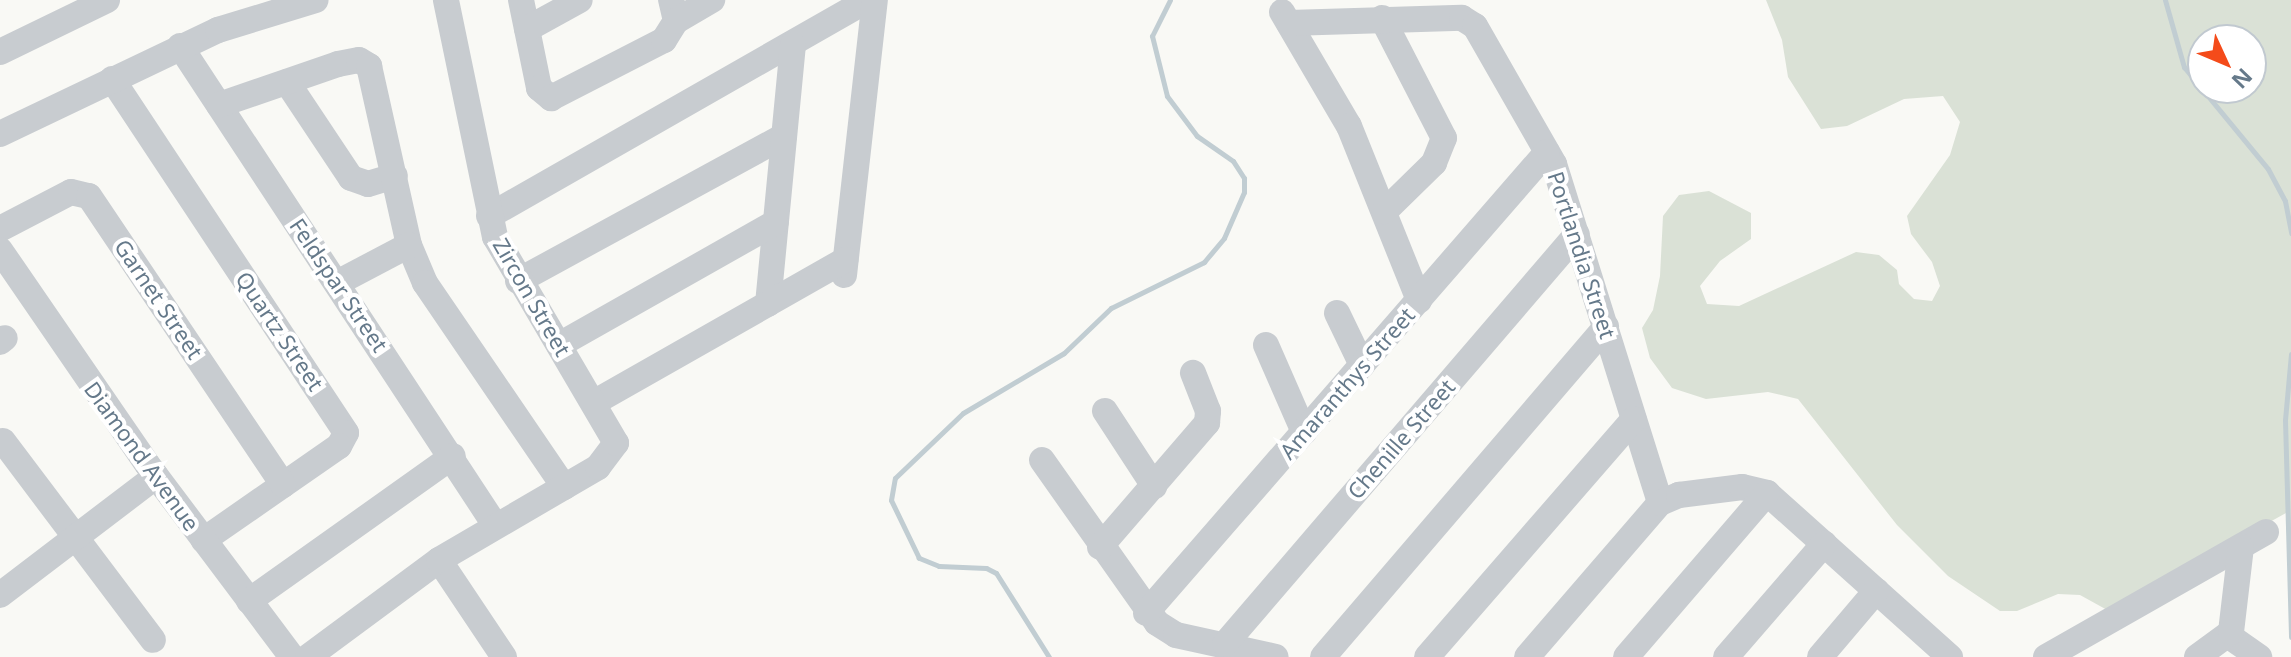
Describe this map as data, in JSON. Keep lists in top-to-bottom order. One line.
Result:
{"streets":{"street":["Portlandia Street","Feldspar Street","Zircon Street","Garnet Street","Quartz Street","Amaranthys Street","Chenille Street","Diamond Avenue"]},"crossings":[["Portlandia Street","Amaranthys Street"],["Portlandia Street","Chenille Street"],["Garnet Street","Quartz Street"],["Quartz Street","Diamond Avenue"]],"north":"bottom right"}
